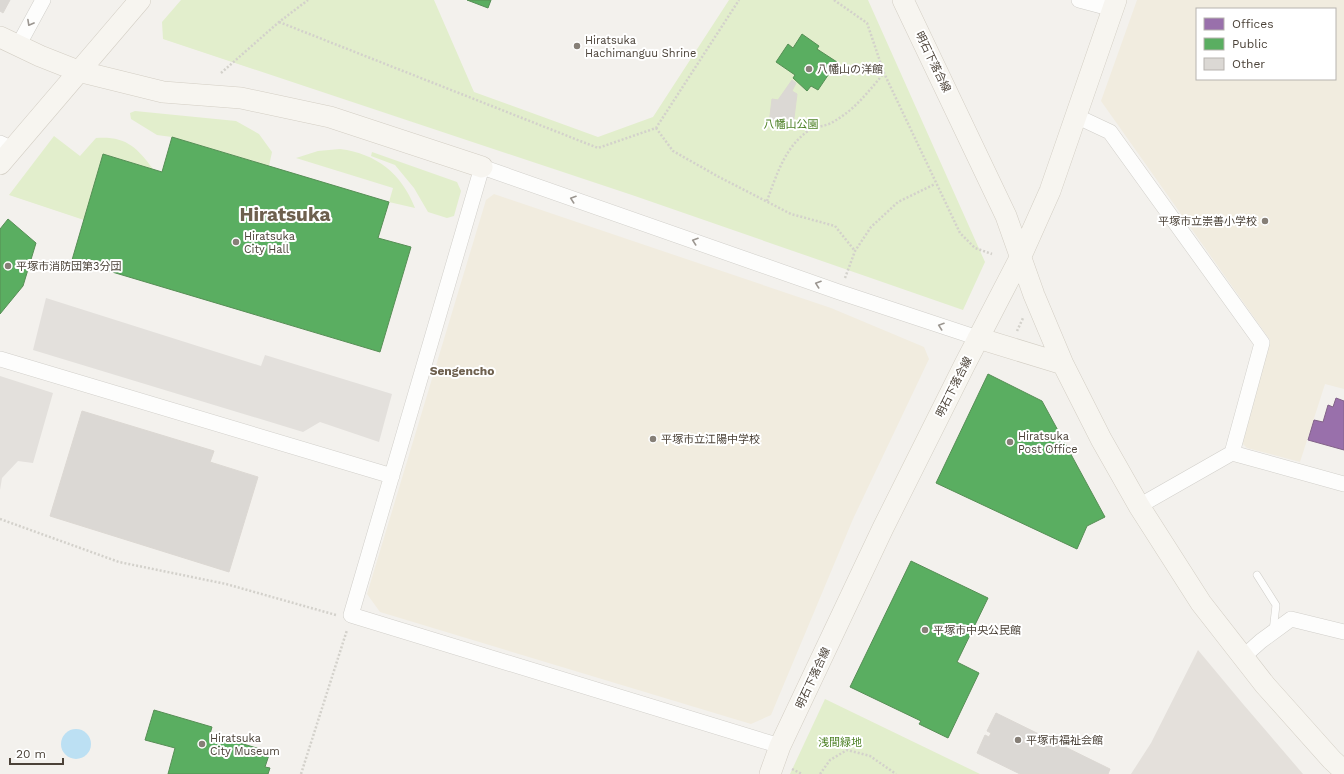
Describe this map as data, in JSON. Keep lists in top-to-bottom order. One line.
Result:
{"streets":{"street":["明石下落合線"]},"districts":["Hiratsuka","Sengencho"],"parks":["八幡山公園","浅間緑地"],"places":["Hiratsuka Hachimanguu Shrine","八幡山の洋館","平塚市立崇善小学校","Hiratsuka City Hall","平塚市消防団第3分団","平塚市立江陽中学校","Hiratsuka Post Office","平塚市中央公民館","平塚市福祉会館","Hiratsuka City Museum"],"legend":["Offices","Public","Other"],"scale_bar":"20 m"}
